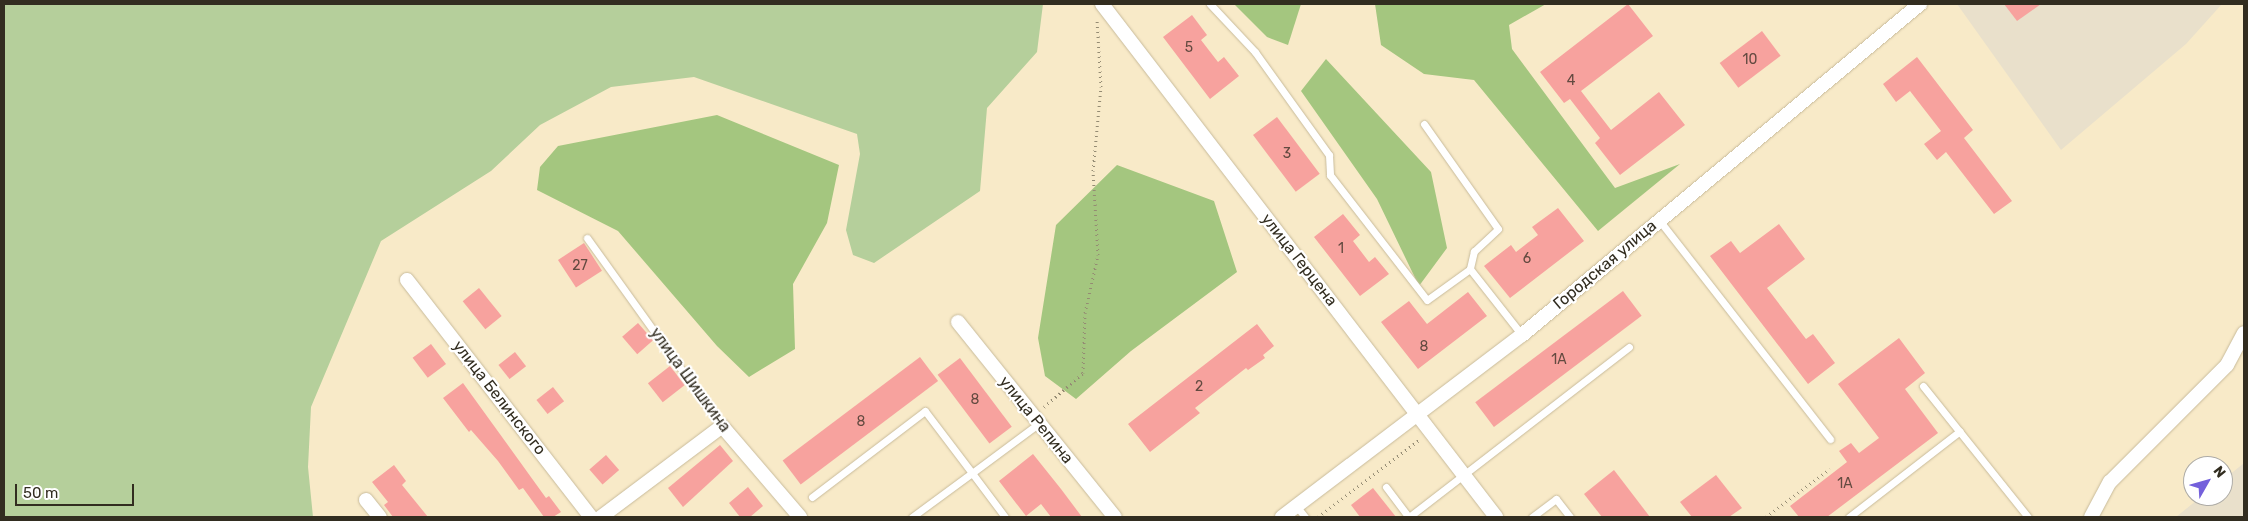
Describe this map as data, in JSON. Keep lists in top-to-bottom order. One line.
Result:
{"streets":{"street":["улица Герцена","Городская улица","улица Шишкина","улица Белинского","улица Репина"]},"crossings":[["улица Герцена","Городская улица"]],"house_numbers":["5","10","4","3","1","6","27","8","1А","2","8","8","1А"],"scale_bar":"50 m","north":"top right"}
